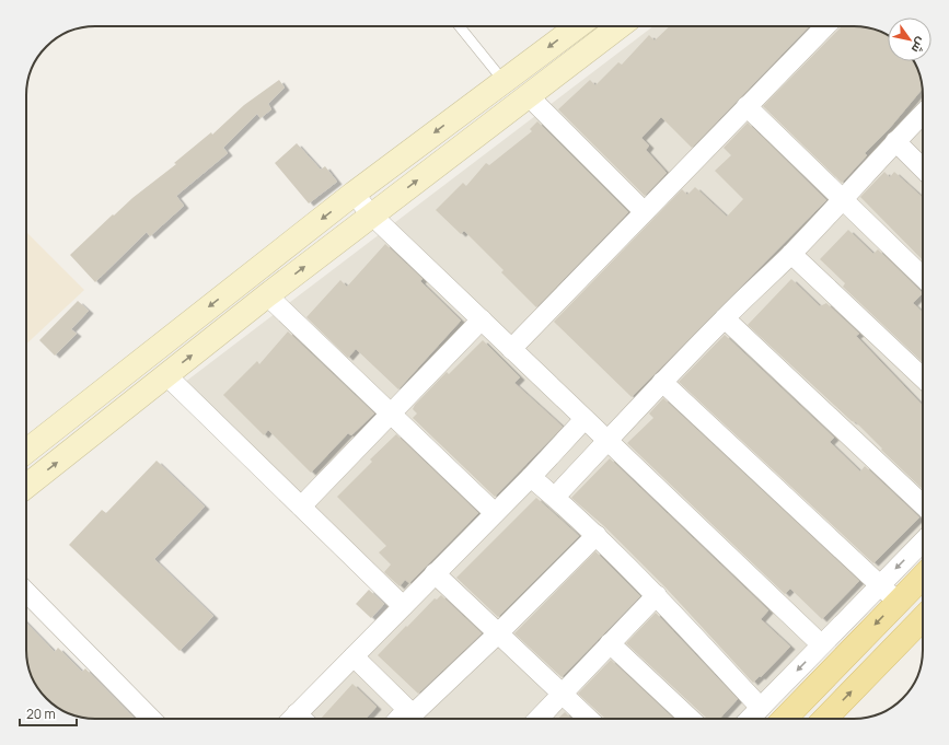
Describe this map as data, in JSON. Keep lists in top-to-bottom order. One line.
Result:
{"scale_bar":"20 m","north":"bottom right"}
